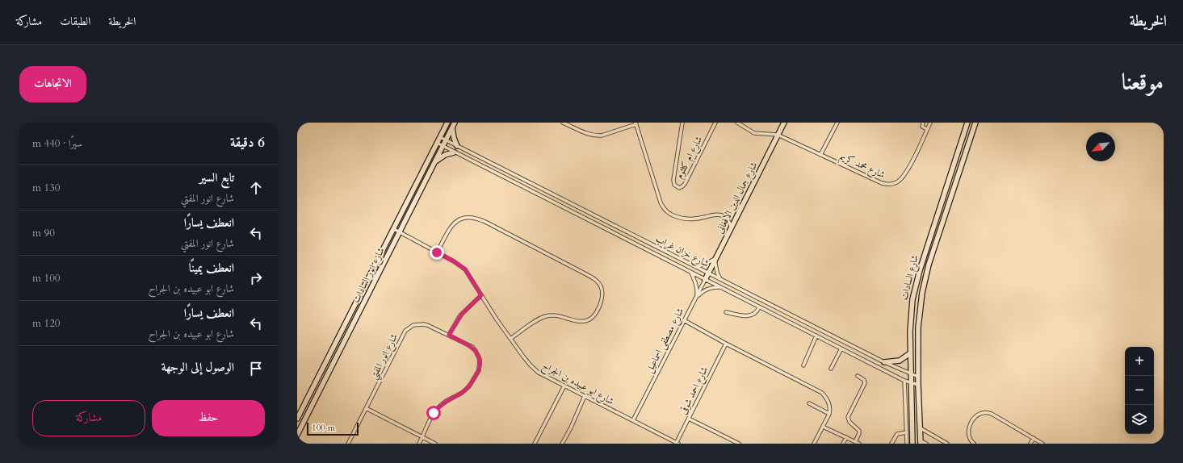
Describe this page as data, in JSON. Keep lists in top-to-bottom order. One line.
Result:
{"streets":{"street":["شارع ام كلثوم","شارع محمد كريم","شارع جمال الدين الافغانى","شارع خزان غراب","شارع انور السادات","شارع السادات","شارع مصطفى اسماعيل","شارع انور المفتي","شارع ابو عبيده بن الجراح","شارع احمد شوقى"]},"crossings":[["شارع محمد كريم","شارع جمال الدين الافغانى"],["شارع جمال الدين الافغانى","شارع خزان غراب"],["شارع جمال الدين الافغانى","شارع مصطفى اسماعيل"],["شارع خزان غراب","شارع انور السادات"],["شارع خزان غراب","شارع السادات"],["شارع خزان غراب","شارع مصطفى اسماعيل"],["شارع انور السادات","شارع ابو عبيده بن الجراح"],["شارع مصطفى اسماعيل","شارع ابو عبيده بن الجراح"],["شارع ابو عبيده بن الجراح","شارع احمد شوقى"]],"scale_bar":"100 m","north":"bottom left","page":{"header":"الخريطة","nav":["الخريطة","الطبقات","مشاركة"],"title":"موقعنا","buttons":["الاتجاهات",["حفظ","مشاركة"]],"heading":["6 دقيقة","سيرًا · 440 m"],"list":[["تابع السير","شارع انور المفتي","130 m"],["انعطف يسارًا","شارع انور المفتي","90 m"],["انعطف يمينًا","شارع ابو عبيده بن الجراح","100 m"],["انعطف يسارًا","شارع ابو عبيده بن الجراح","120 m"],"الوصول إلى الوجهة"],"map_buttons":["+","−"],"scale":"100 m"}}
